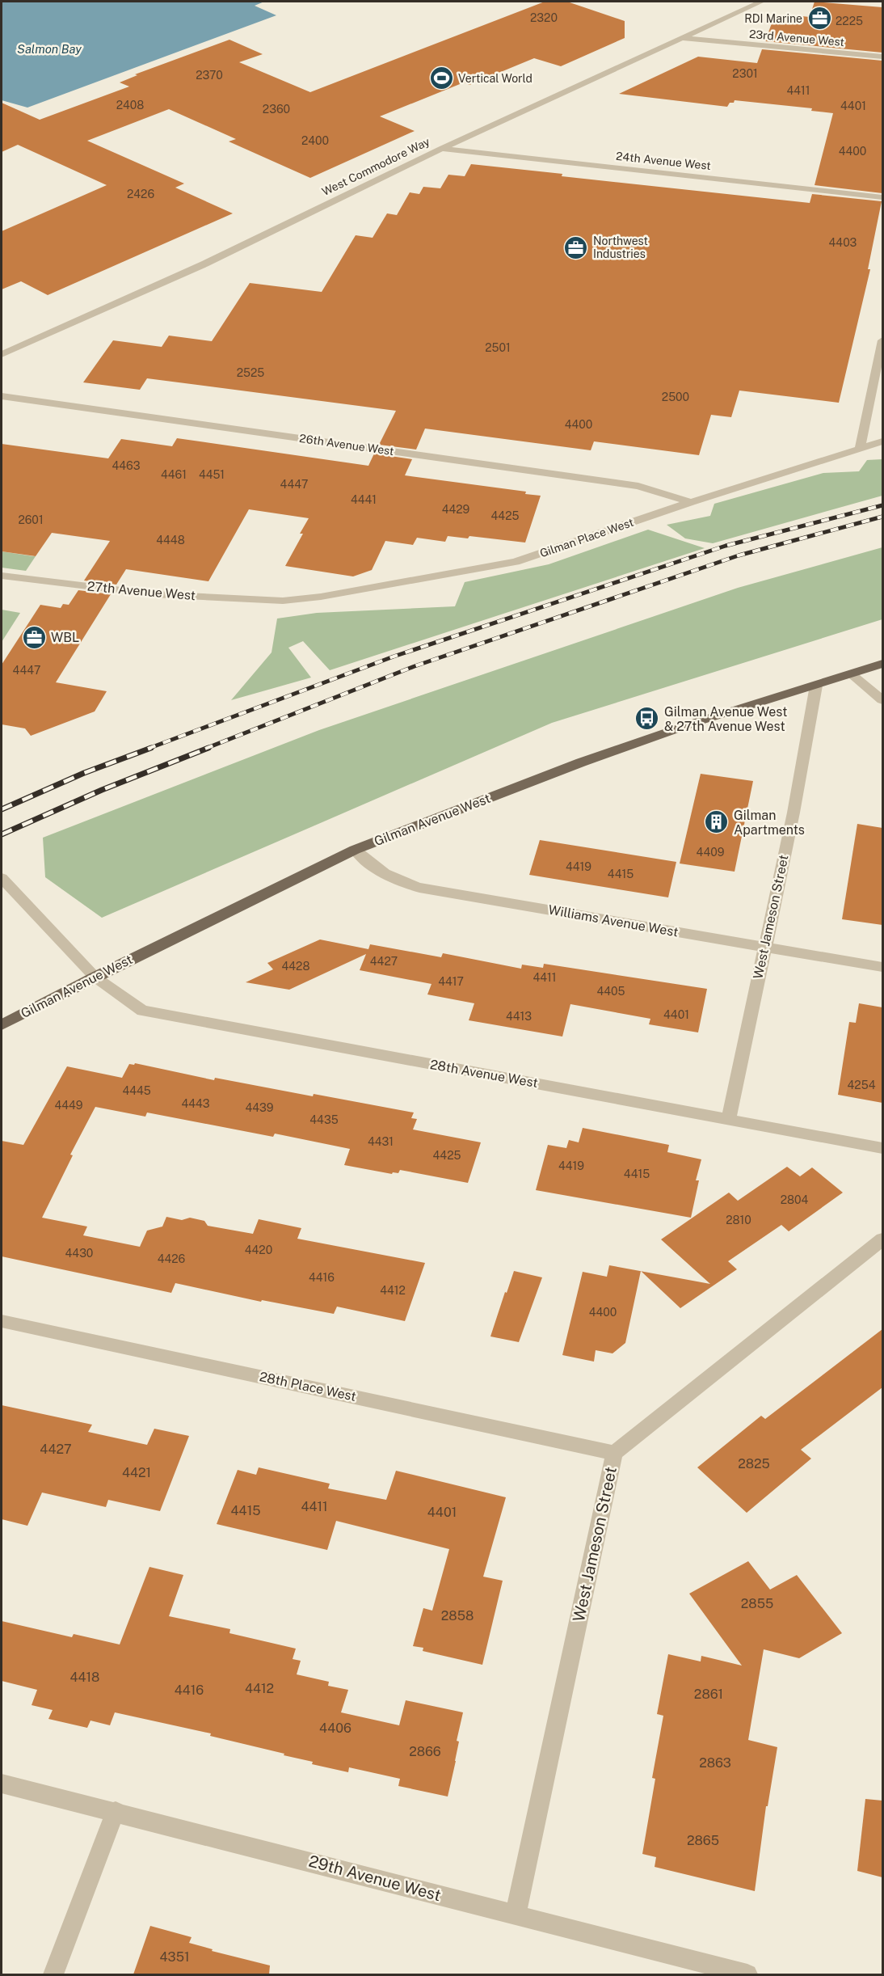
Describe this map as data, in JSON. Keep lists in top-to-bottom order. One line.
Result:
{"streets":{"main road":["Gilman Avenue West"],"street":["23rd Avenue West","24th Avenue West","West Commodore Way","26th Avenue West","Gilman Place West","27th Avenue West","West Jameson Street","Williams Avenue West","28th Avenue West","28th Place West","29th Avenue West"]},"crossings":[["23rd Avenue West","West Commodore Way"],["24th Avenue West","West Commodore Way"],["26th Avenue West","Gilman Place West"],["Gilman Place West","27th Avenue West"],["Gilman Avenue West","West Jameson Street"],["Gilman Avenue West","Williams Avenue West"],["Gilman Avenue West","28th Avenue West"],["West Jameson Street","Williams Avenue West"],["West Jameson Street","28th Avenue West"],["West Jameson Street","28th Place West"],["West Jameson Street","29th Avenue West"]],"water":["Salmon Bay"],"places":{"office":["RDI Marine","Northwest Industries","WBL"],"sports":["Vertical World"],"bus stop":["Gilman Avenue West & 27th Avenue West"],"building":["Gilman Apartments"]},"house_numbers":["2320","2225","2301","2370","4411","2408","4401","2360","2400","4400","2426","4403","2501","2525","2500","4400","4463","4461","4451","4447","4441","4429","4425","2601","4448","4447","4409","4419","4415","4427","4428","4411","4417","4405","4401","4413","4254","4445","4443","4449","4439","4435","4431","4425","4419","4415","2804","2810","4420","4430","4426","4416","4412","4400","4427","2825","4421","4411","4415","4401","2855","2858","4418","4412","4416","2861","4406","2866","2863","2865","4351"]}
